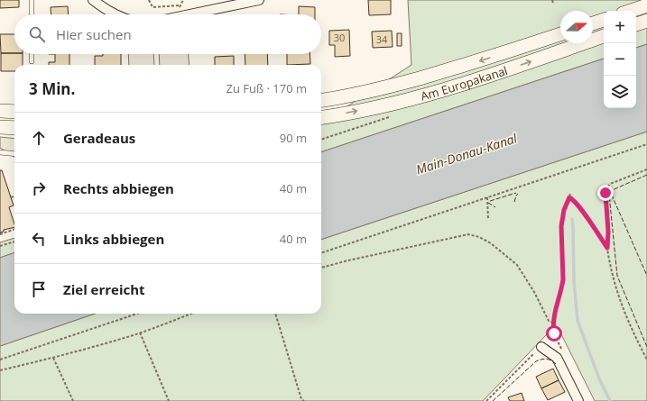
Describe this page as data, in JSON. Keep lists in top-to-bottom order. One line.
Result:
{"streets":{"main road":["Am Europakanal"]},"water":["Main-Donau-Kanal"],"house_numbers":["30","34"],"north":"right","page":{"map_buttons":["+","−"],"search":"Hier suchen","heading":["3 Min.","Zu Fuß · 170 m"],"list":[["Geradeaus","90 m"],["Rechts abbiegen","40 m"],["Links abbiegen","40 m"],"Ziel erreicht"]}}
